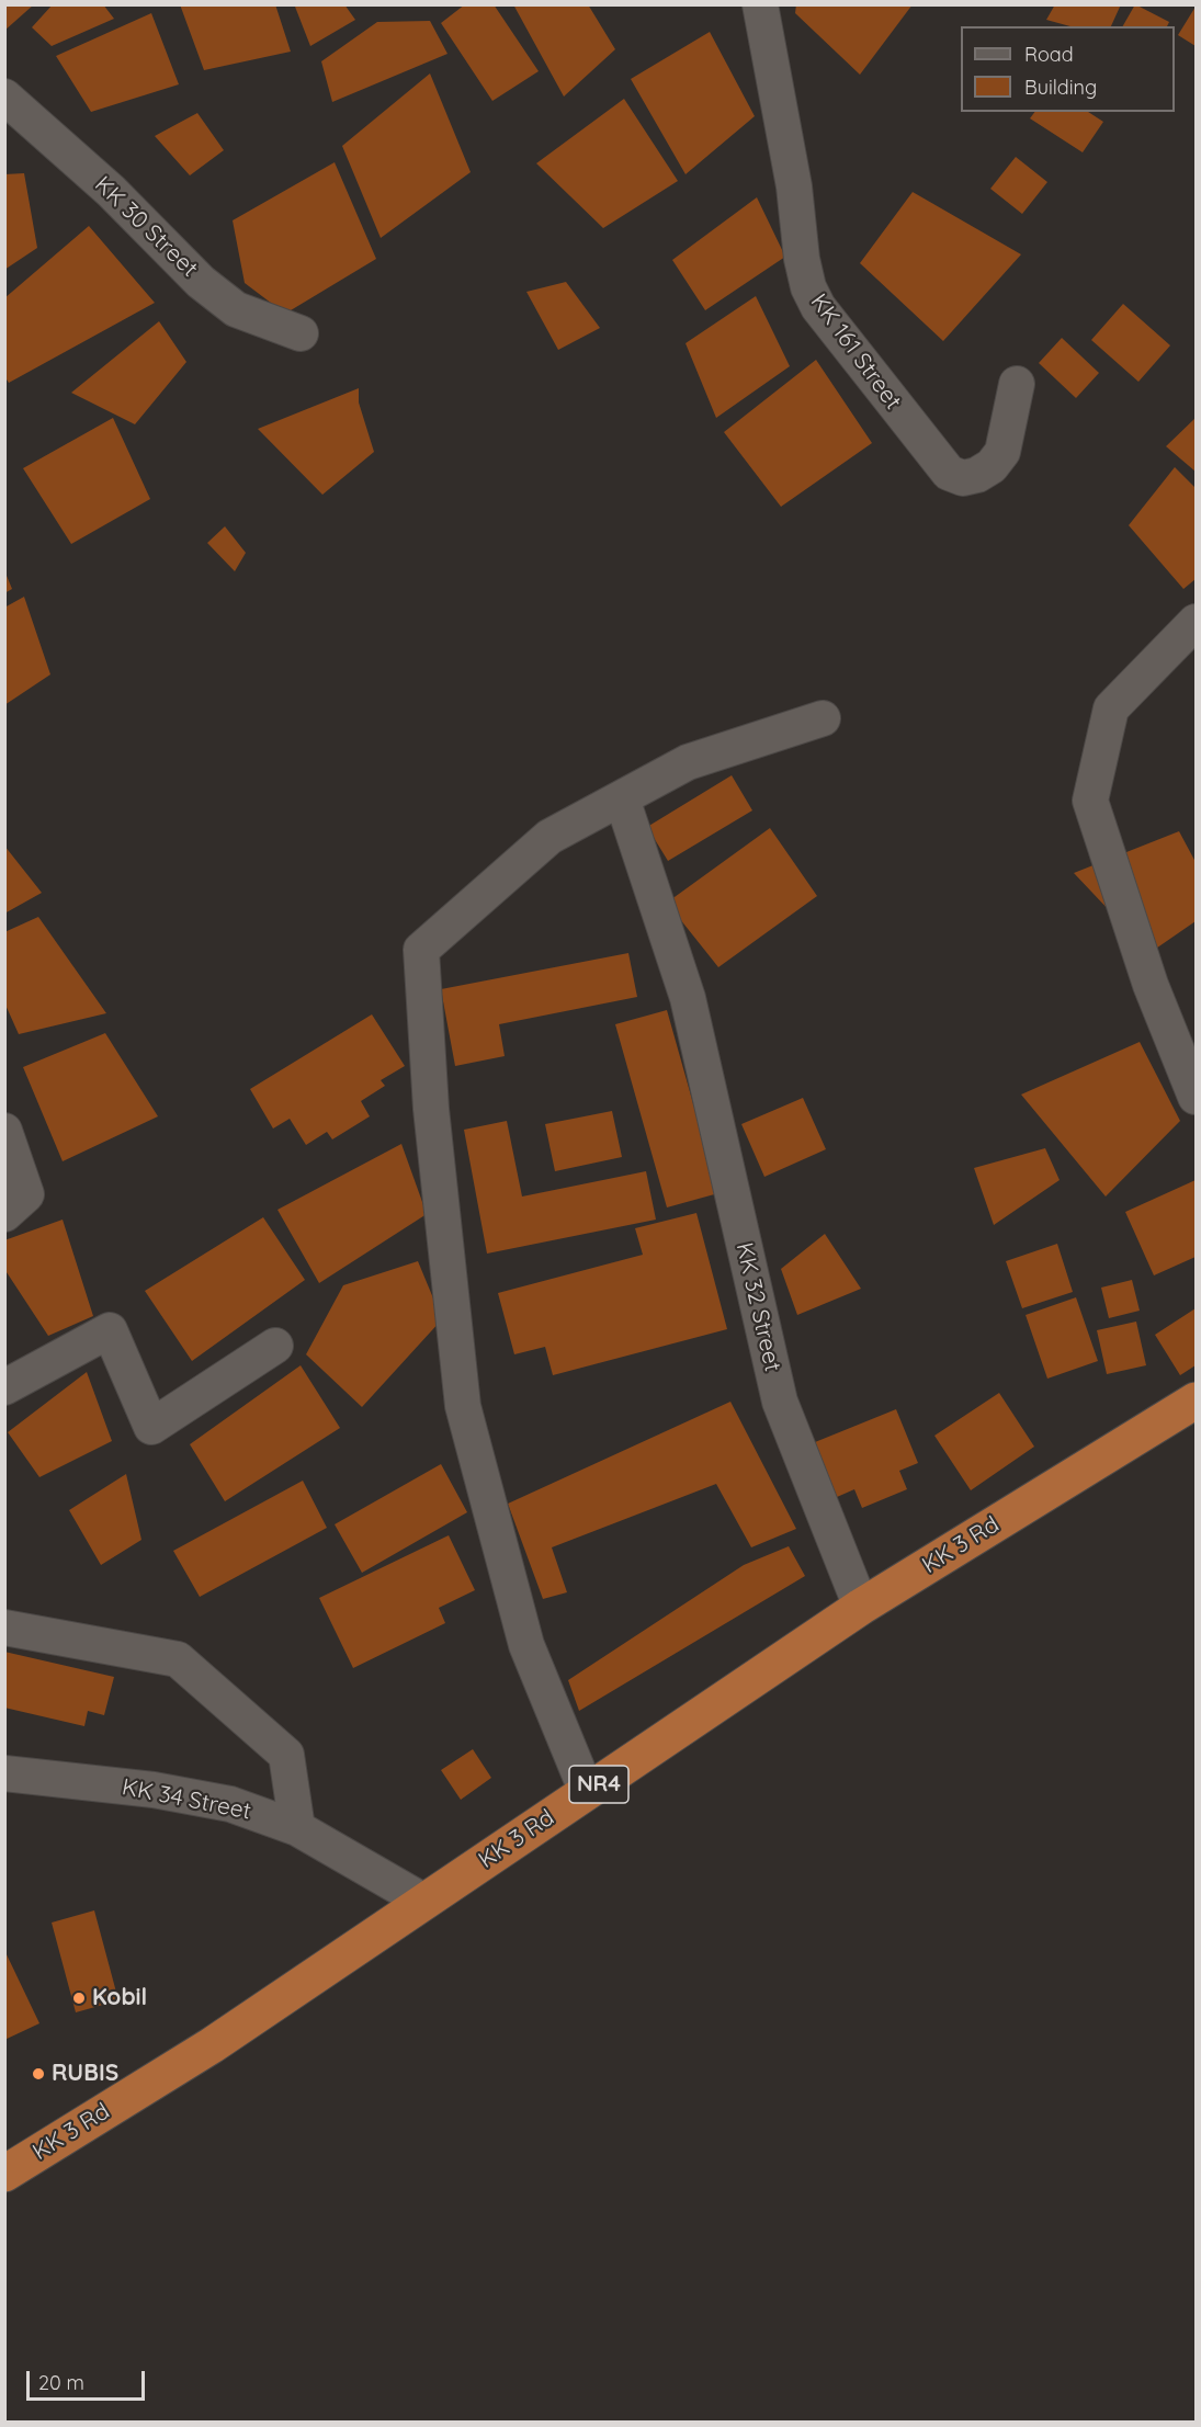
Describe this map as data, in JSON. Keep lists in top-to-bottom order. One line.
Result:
{"streets":{"highway":["KK 3 Rd","NR4"],"street":["KK 30 Street","KK 161 Street","KK 32 Street","KK 34 Street"]},"crossings":[["KK 32 Street","KK 3 Rd"],["KK 3 Rd","KK 34 Street"]],"places":["Kobil","RUBIS"],"legend":["Road","Building"],"scale_bar":"20 m"}
